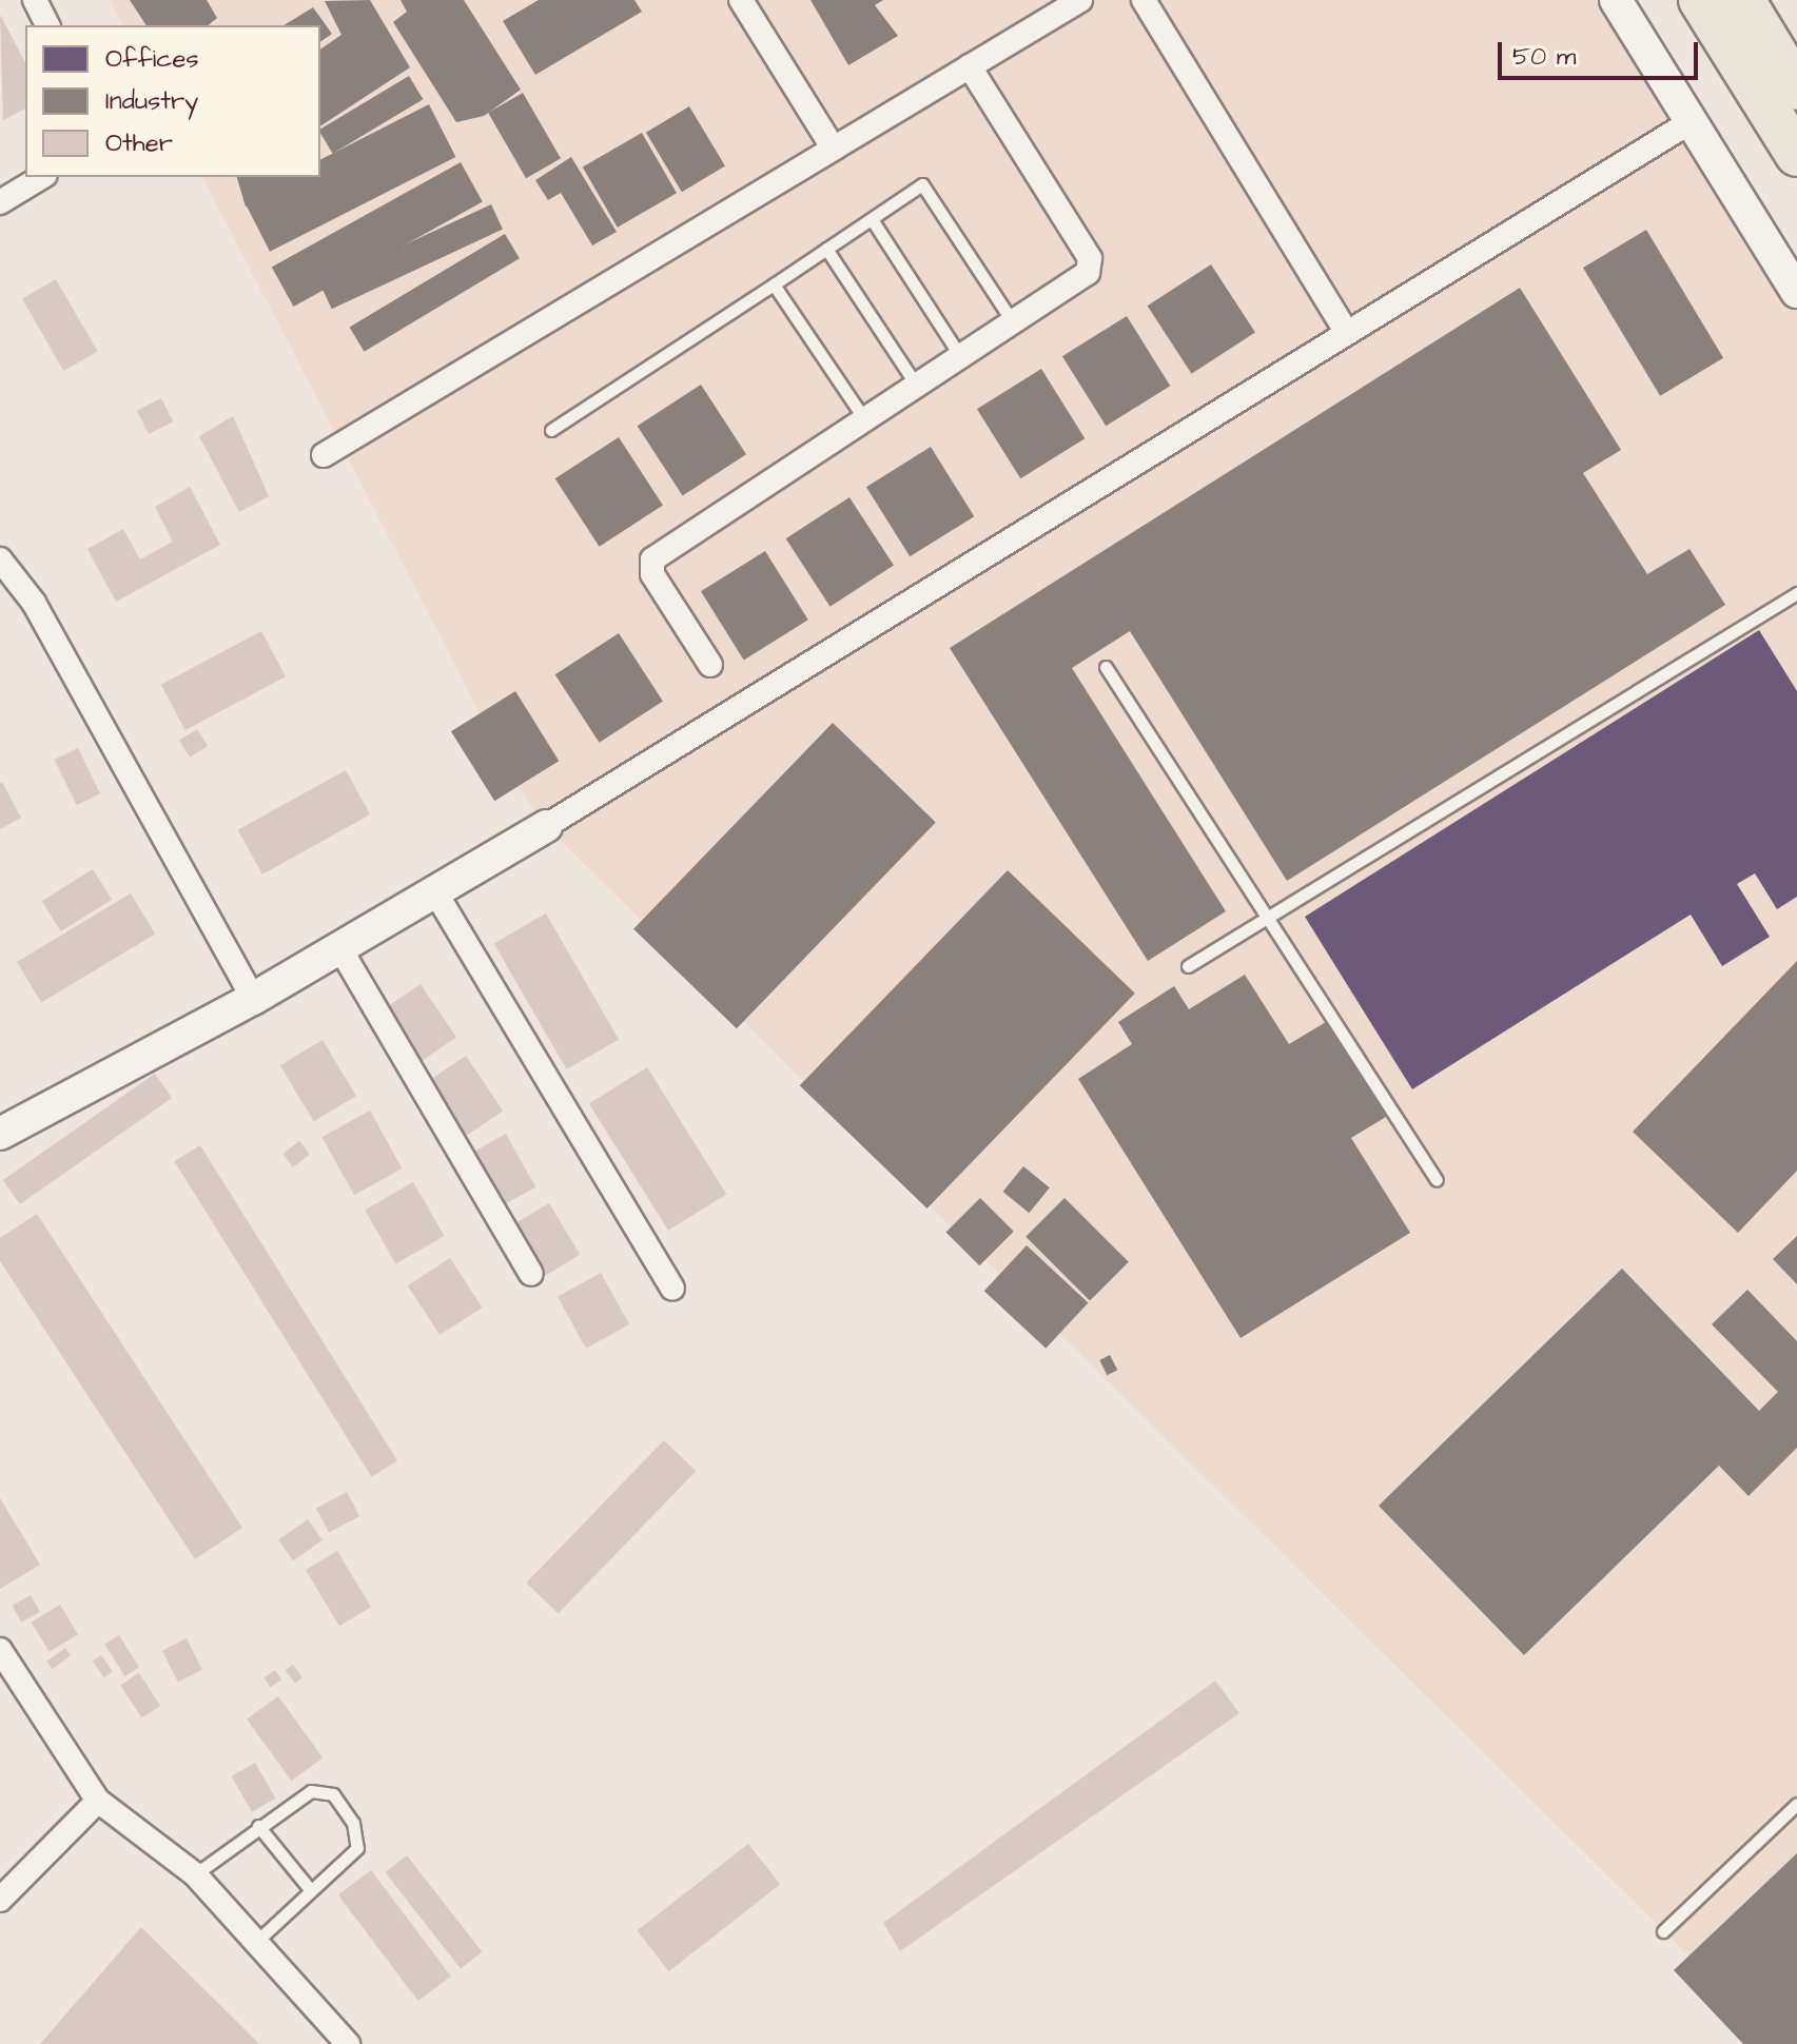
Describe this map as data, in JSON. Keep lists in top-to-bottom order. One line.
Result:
{"legend":["Offices","Industry","Other"],"scale_bar":"50 m"}
